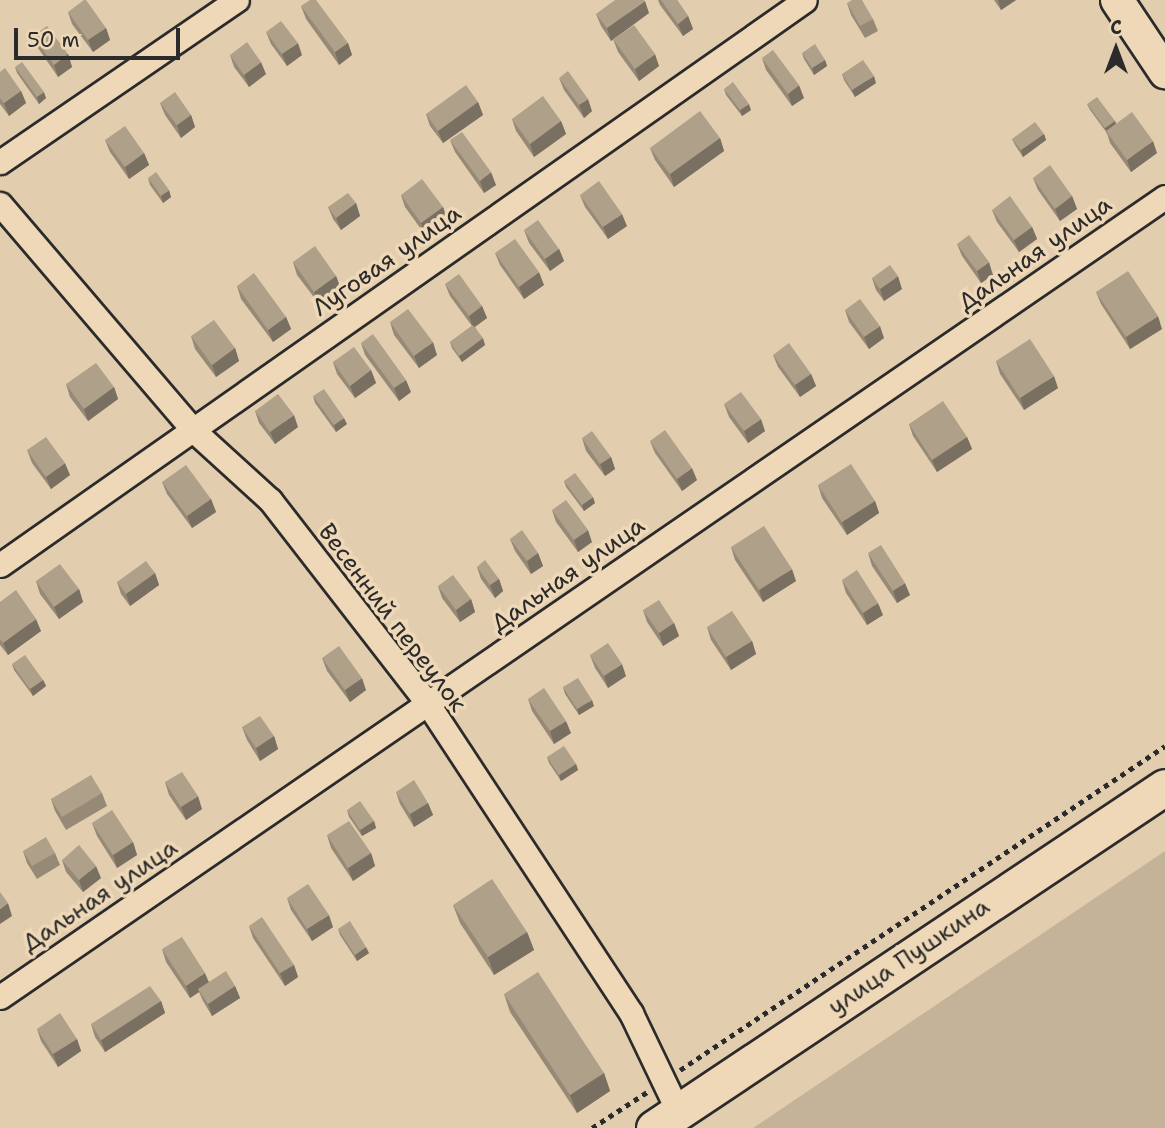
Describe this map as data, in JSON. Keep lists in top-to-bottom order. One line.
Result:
{"streets":{"main road":["улица Пушкина"],"street":["Дальная улица","Луговая улица","Весенний переулок"]},"crossings":[["Дальная улица","Весенний переулок"],["Луговая улица","Весенний переулок"],["Весенний переулок","улица Пушкина"]],"scale_bar":"50 m","north":"top"}
